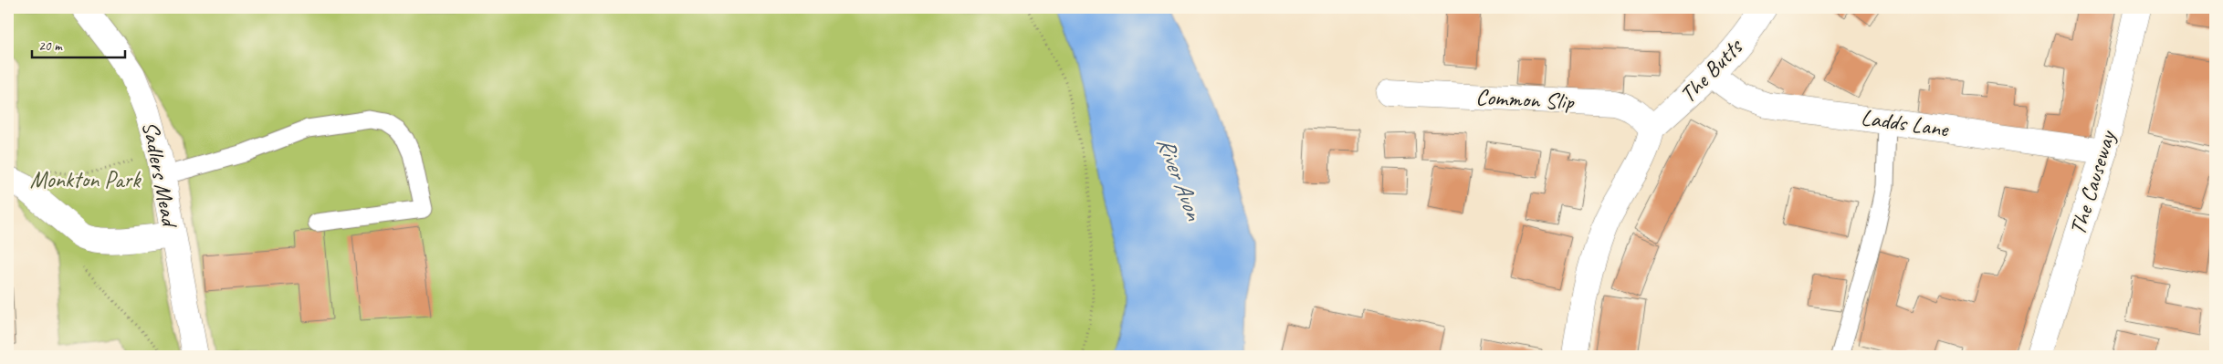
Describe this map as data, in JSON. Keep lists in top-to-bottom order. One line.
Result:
{"streets":{"street":["The Butts","Common Slip","Ladds Lane","Sadlers Mead","The Causeway"]},"crossings":[["The Butts","Common Slip"],["The Butts","Ladds Lane"],["Ladds Lane","The Causeway"]],"water":["River Avon"],"parks":["Monkton Park"],"scale_bar":"20 m"}
